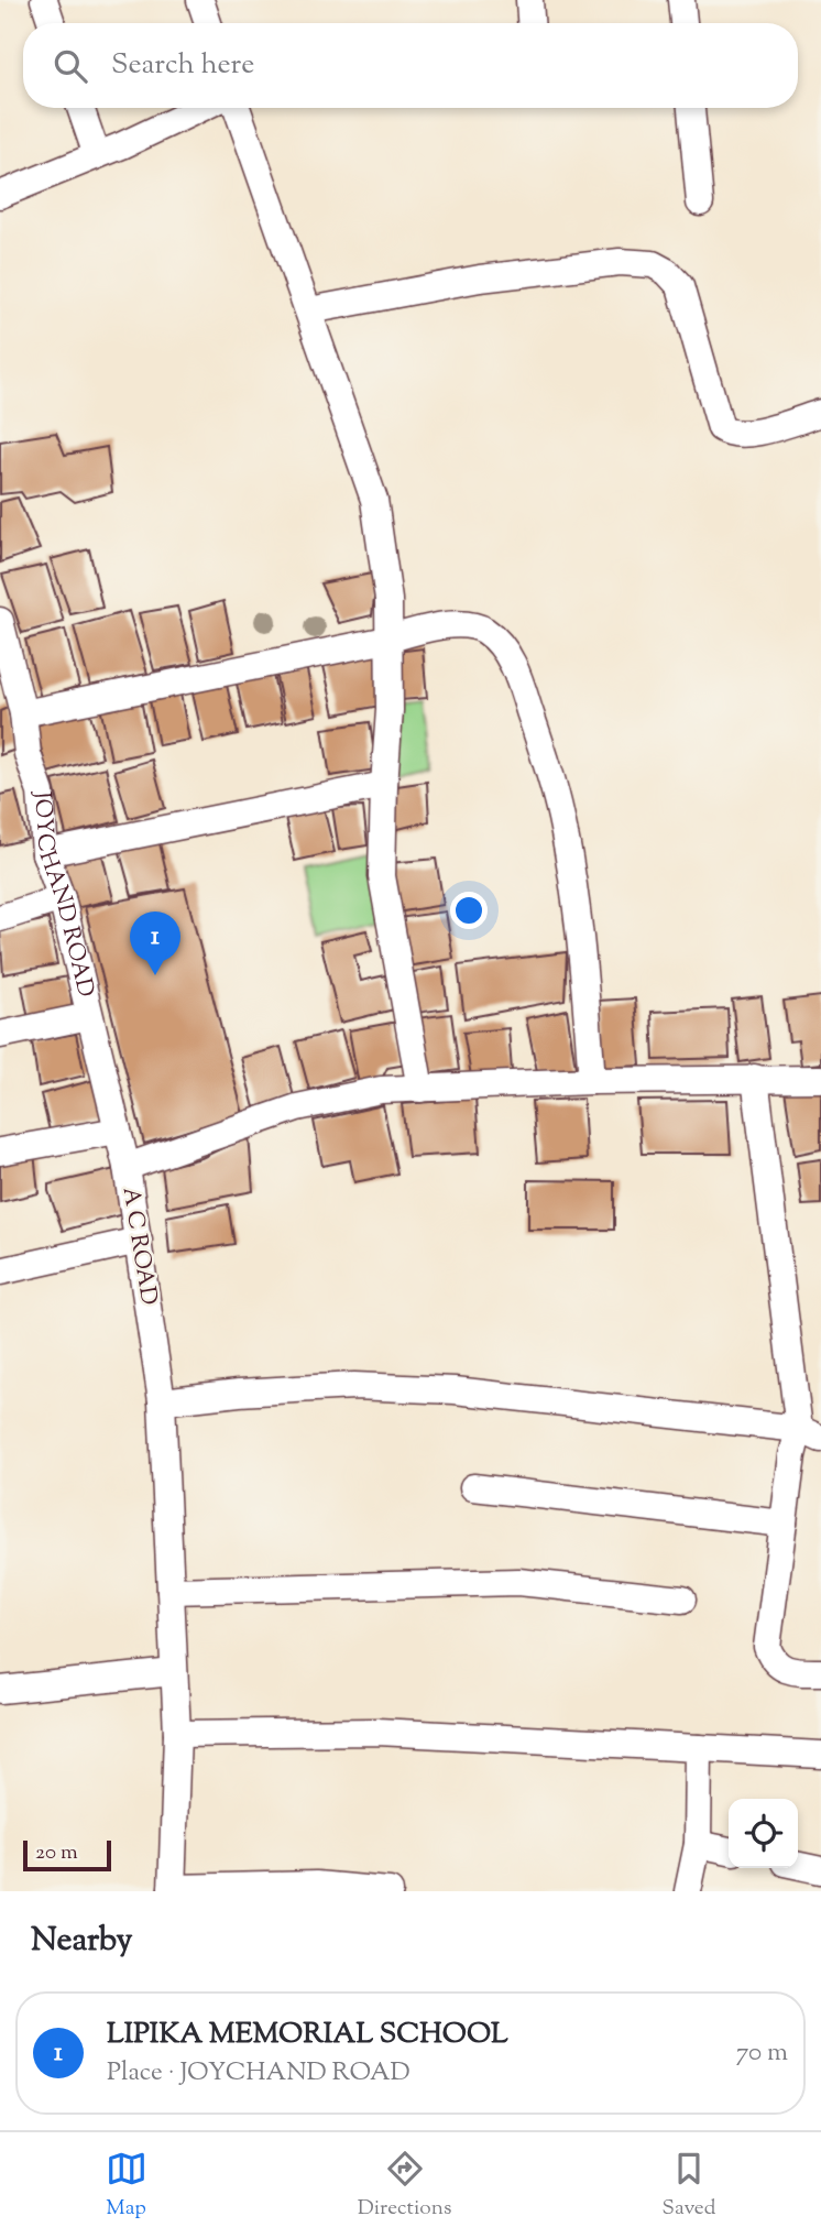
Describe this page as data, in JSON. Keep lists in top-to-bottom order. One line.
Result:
{"streets":{"street":["JOYCHAND ROAD","A C ROAD"]},"crossings":[["JOYCHAND ROAD","A C ROAD"]],"scale_bar":"20 m","page":{"search":"Search here","pins":"1","scale":"20 m","heading":"Nearby","list":[{"mark":"1","name":"LIPIKA MEMORIAL SCHOOL","note":"Place · JOYCHAND ROAD","value":"70 m"}],"nav":["Map","Directions","Saved"]}}
